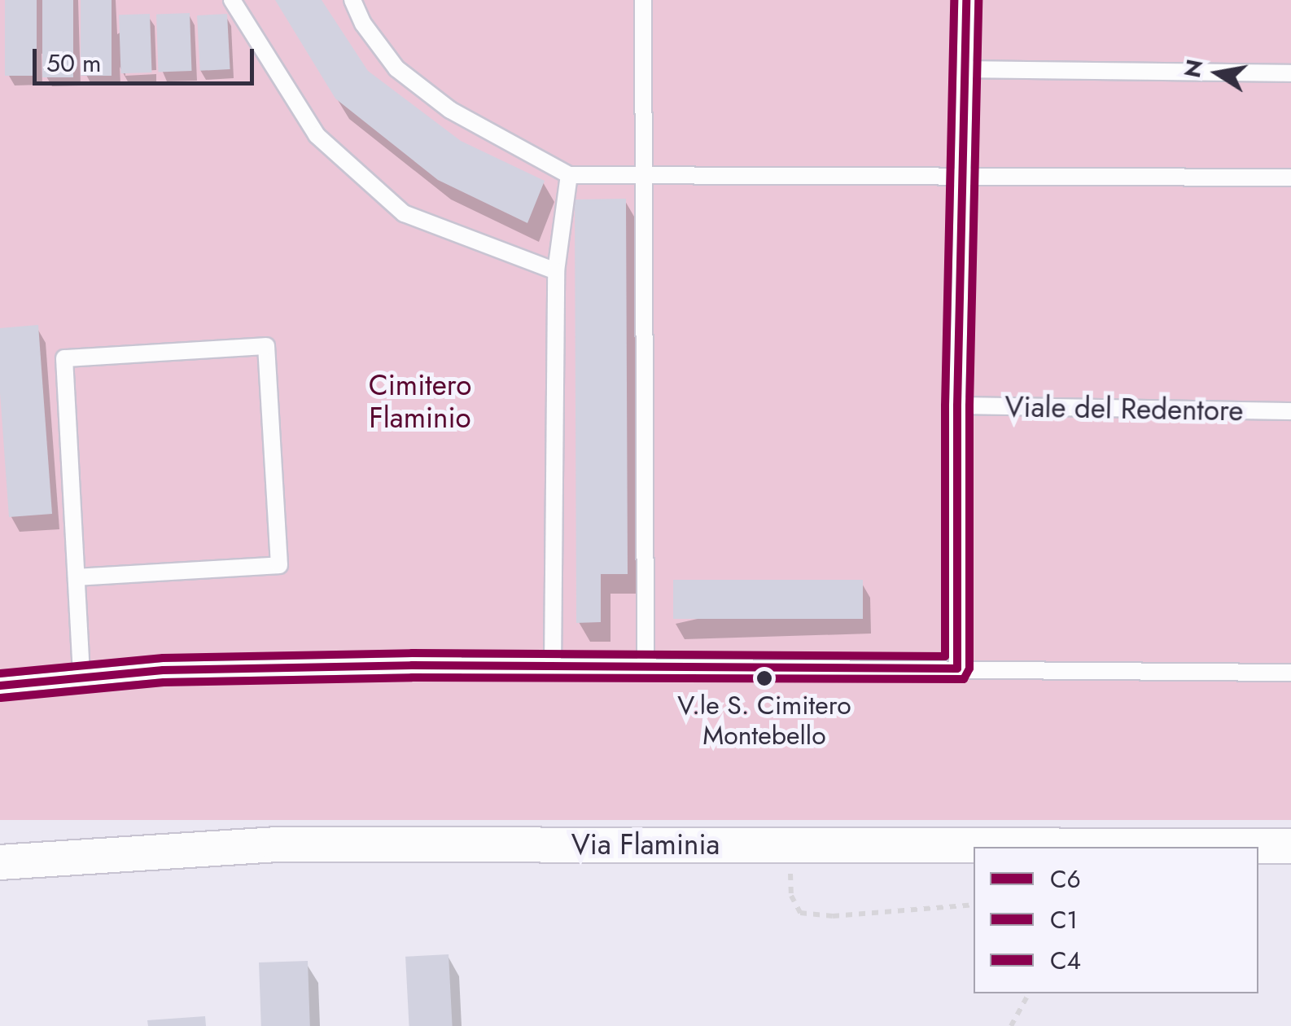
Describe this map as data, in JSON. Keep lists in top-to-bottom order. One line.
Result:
{"streets":{"street":["Via Flaminia"],"lane":["Viale del Redentore"]},"parks":["Cimitero Flaminio"],"places":["V.le S. Cimitero Montebello"],"lines":["transit line C6","transit line C1","transit line C4"],"legend":["C6","C1","C4"],"scale_bar":"50 m","north":"left"}
